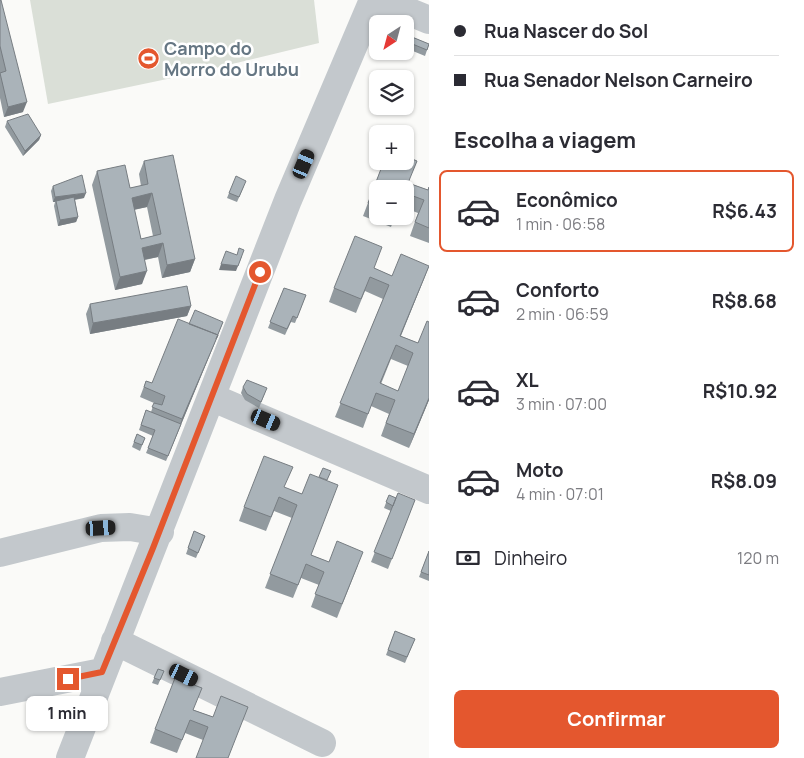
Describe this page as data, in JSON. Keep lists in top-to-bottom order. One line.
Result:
{"places":{"sports":["Campo do Morro do Urubu"]},"north":"bottom left","page":{"banner":["Rua Nascer do Sol","Rua Senador Nelson Carneiro"],"map_buttons":["+","−"],"heading":"Escolha a viagem","list":[{"name":"Econômico","note":"1 min · 06:58","value":"R$6.43"},{"name":"Conforto","note":"2 min · 06:59","value":"R$8.68"},{"name":"XL","note":"3 min · 07:00","value":"R$10.92"},{"name":"Moto","note":"4 min · 07:01","value":"R$8.09"}],"pay":["Dinheiro","120 m"],"buttons":"Confirmar","bubble":"1 min"}}
